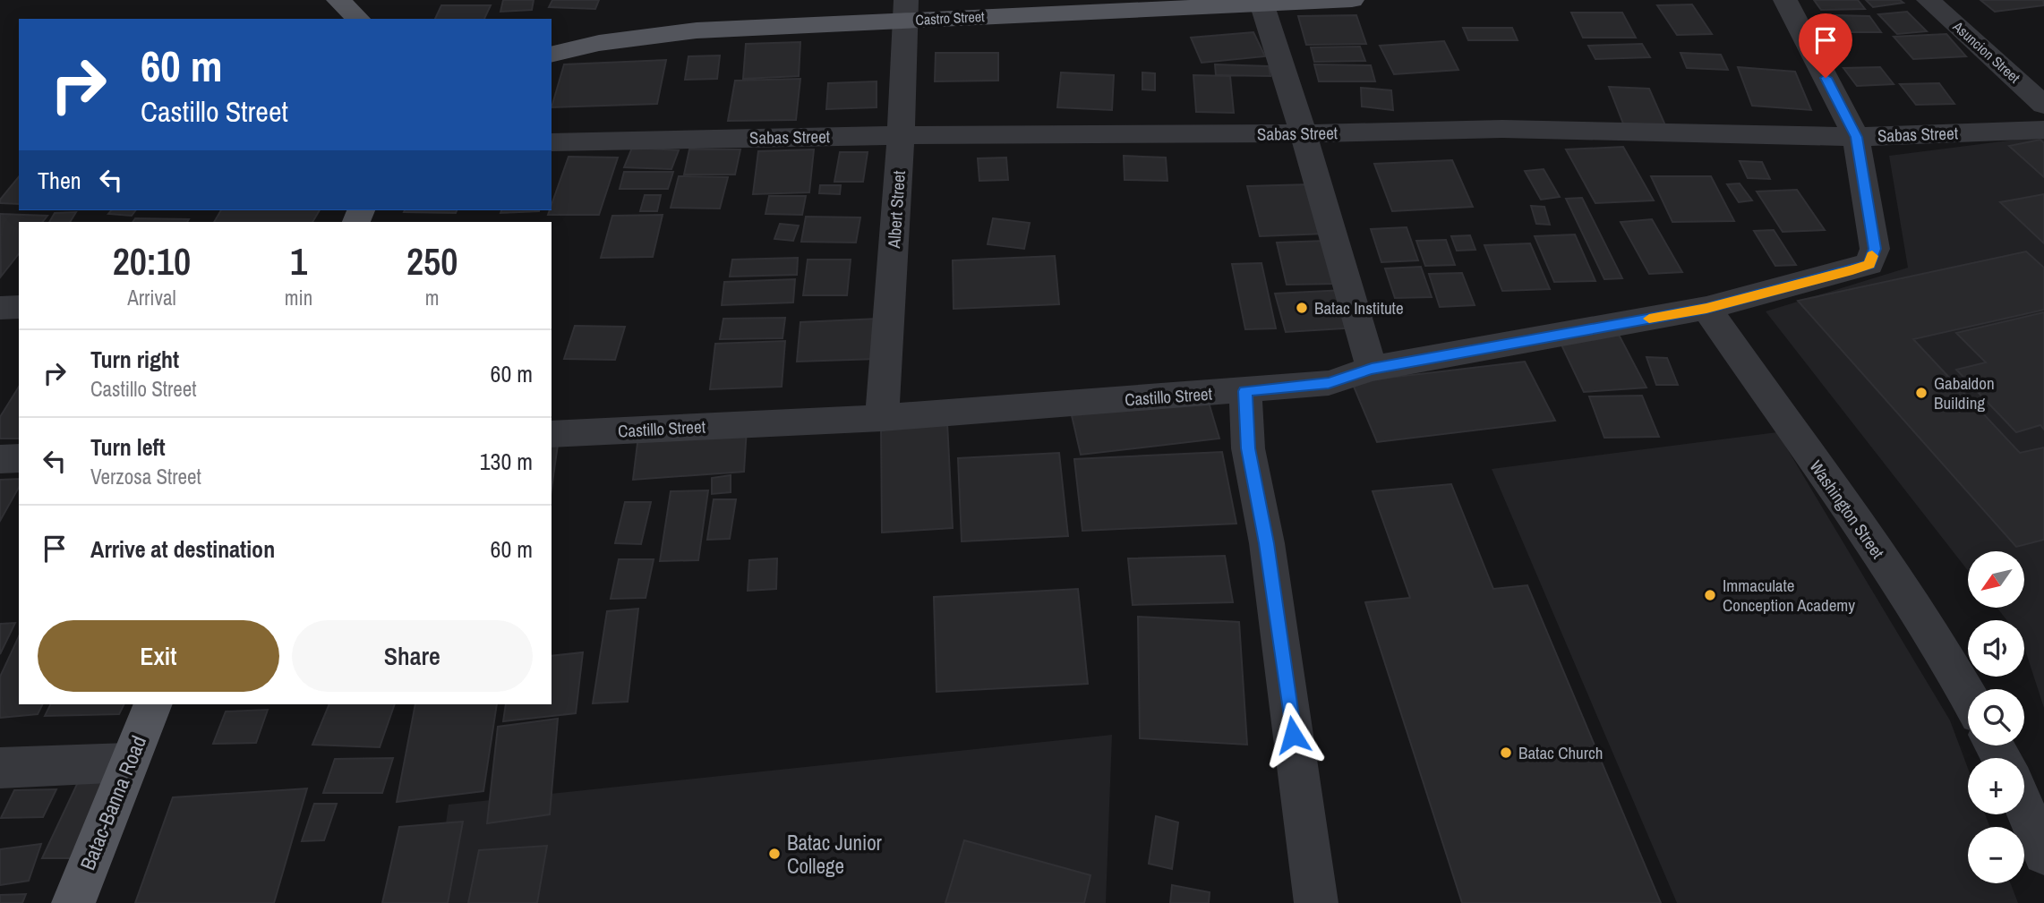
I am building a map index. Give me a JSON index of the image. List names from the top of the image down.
{
  "streets": {
    "main road": ["Castro Street", "Batac-Banna Road"],
    "street": [
      "Asuncion Street",
      "Sabas Street",
      "Albert Street",
      "Castillo Street",
      "Washington Street"
    ]
  },
  "crossings": [
    ["Castro Street", "Albert Street"],
    ["Sabas Street", "Albert Street"],
    ["Sabas Street", "Castillo Street"],
    ["Albert Street", "Castillo Street"],
    ["Castillo Street", "Washington Street"]
  ],
  "places": [
    "Batac Institute",
    "Gabaldon Building",
    "Immaculate Conception Academy",
    "Batac Church",
    "Batac Junior College"
  ],
  "north": "bottom left",
  "page": {
    "turn": ["60 m", "Castillo Street"],
    "then": "Then",
    "eta": [
      "20:10",
      "Arrival",
      "1",
      "min",
      "250",
      "m"
    ],
    "list": [
      {
        "name": "Turn right",
        "note": "Castillo Street",
        "value": "60 m"
      },
      {
        "name": "Turn left",
        "note": "Verzosa Street",
        "value": "130 m"
      },
      {
        "name": "Arrive at destination",
        "value": "60 m"
      }
    ],
    "map_buttons": ["+", "−"],
    "buttons": ["Exit", "Share"]
  }
}
